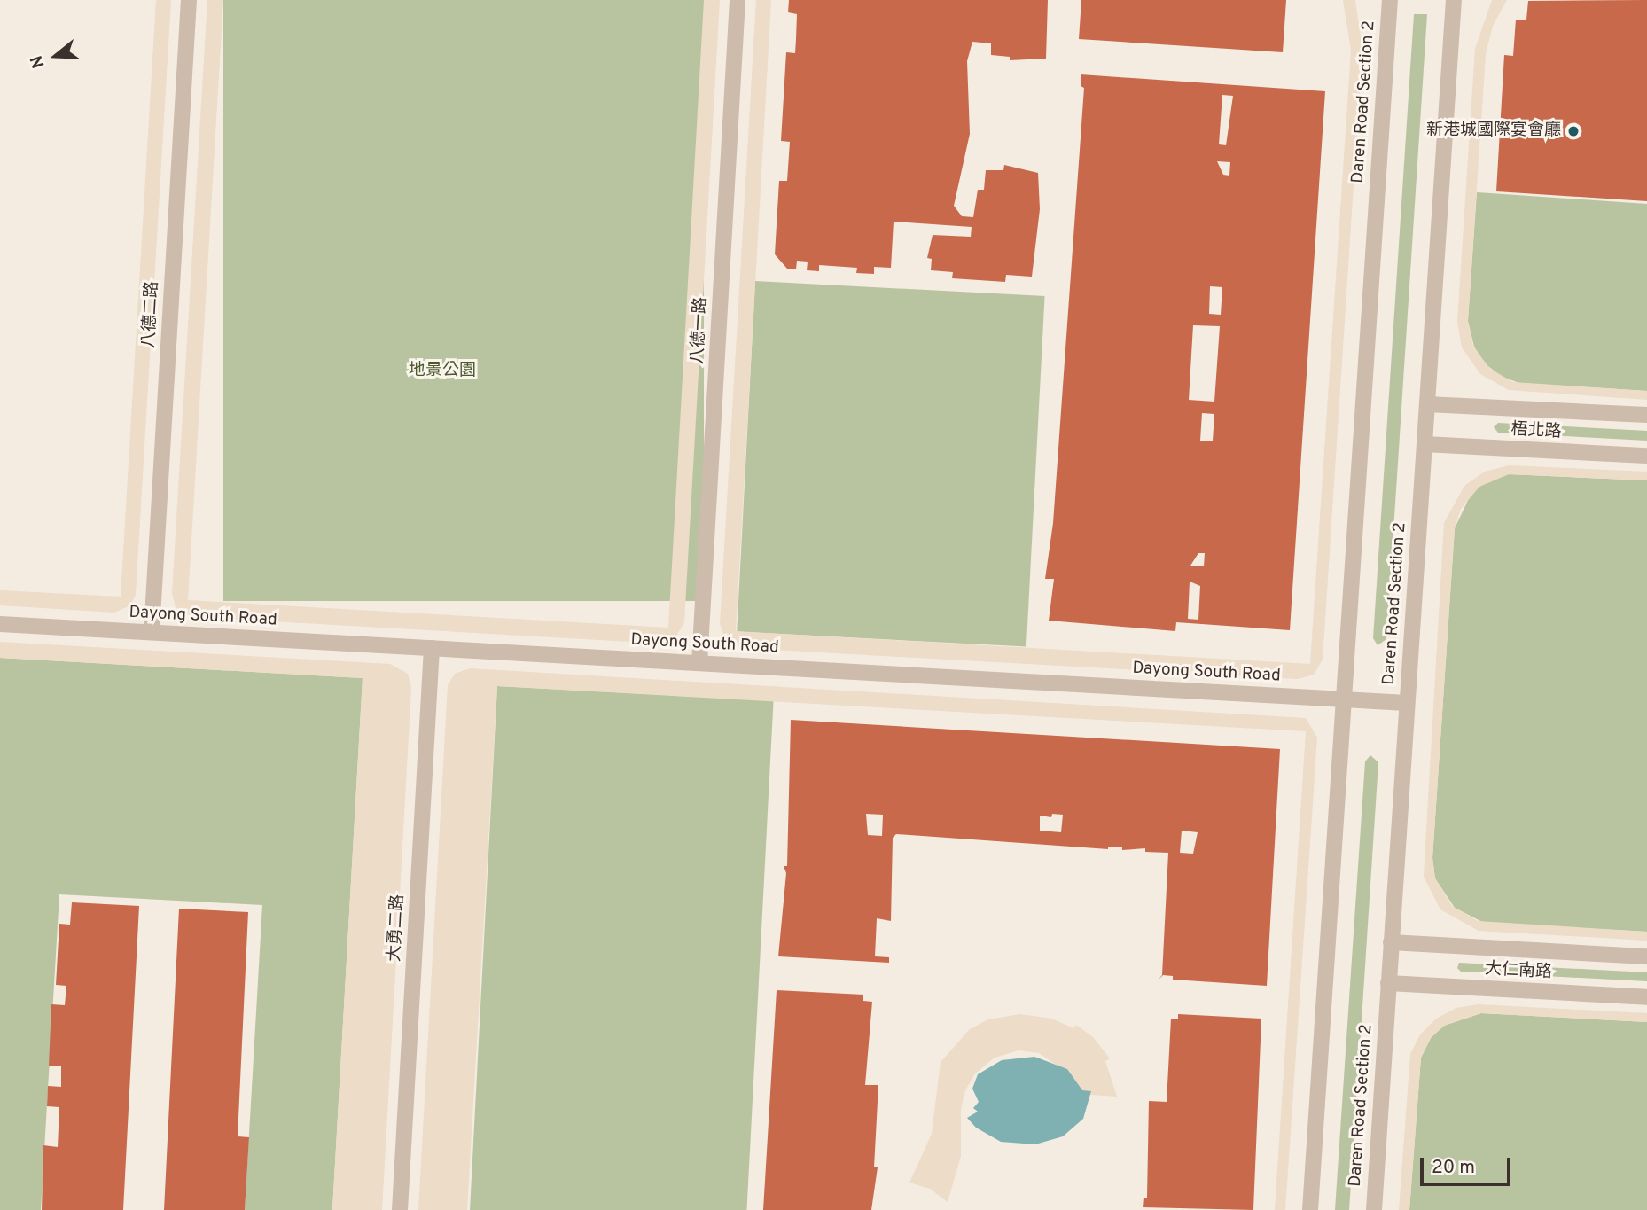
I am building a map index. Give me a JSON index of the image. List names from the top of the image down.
{
  "streets": {
    "street": [
      "Daren Road Section 2",
      "八德二路",
      "八德一路",
      "梧北路",
      "Dayong South Road",
      "大勇二路",
      "大仁南路"
    ]
  },
  "crossings": [
    ["Daren Road Section 2", "梧北路"],
    ["Daren Road Section 2", "Dayong South Road"],
    ["Daren Road Section 2", "大仁南路"],
    ["八德二路", "Dayong South Road"],
    ["八德一路", "Dayong South Road"],
    ["Dayong South Road", "大勇二路"]
  ],
  "parks": ["地景公園"],
  "places": ["新港城國際宴會廳"],
  "scale_bar": "20 m",
  "north": "left"
}
